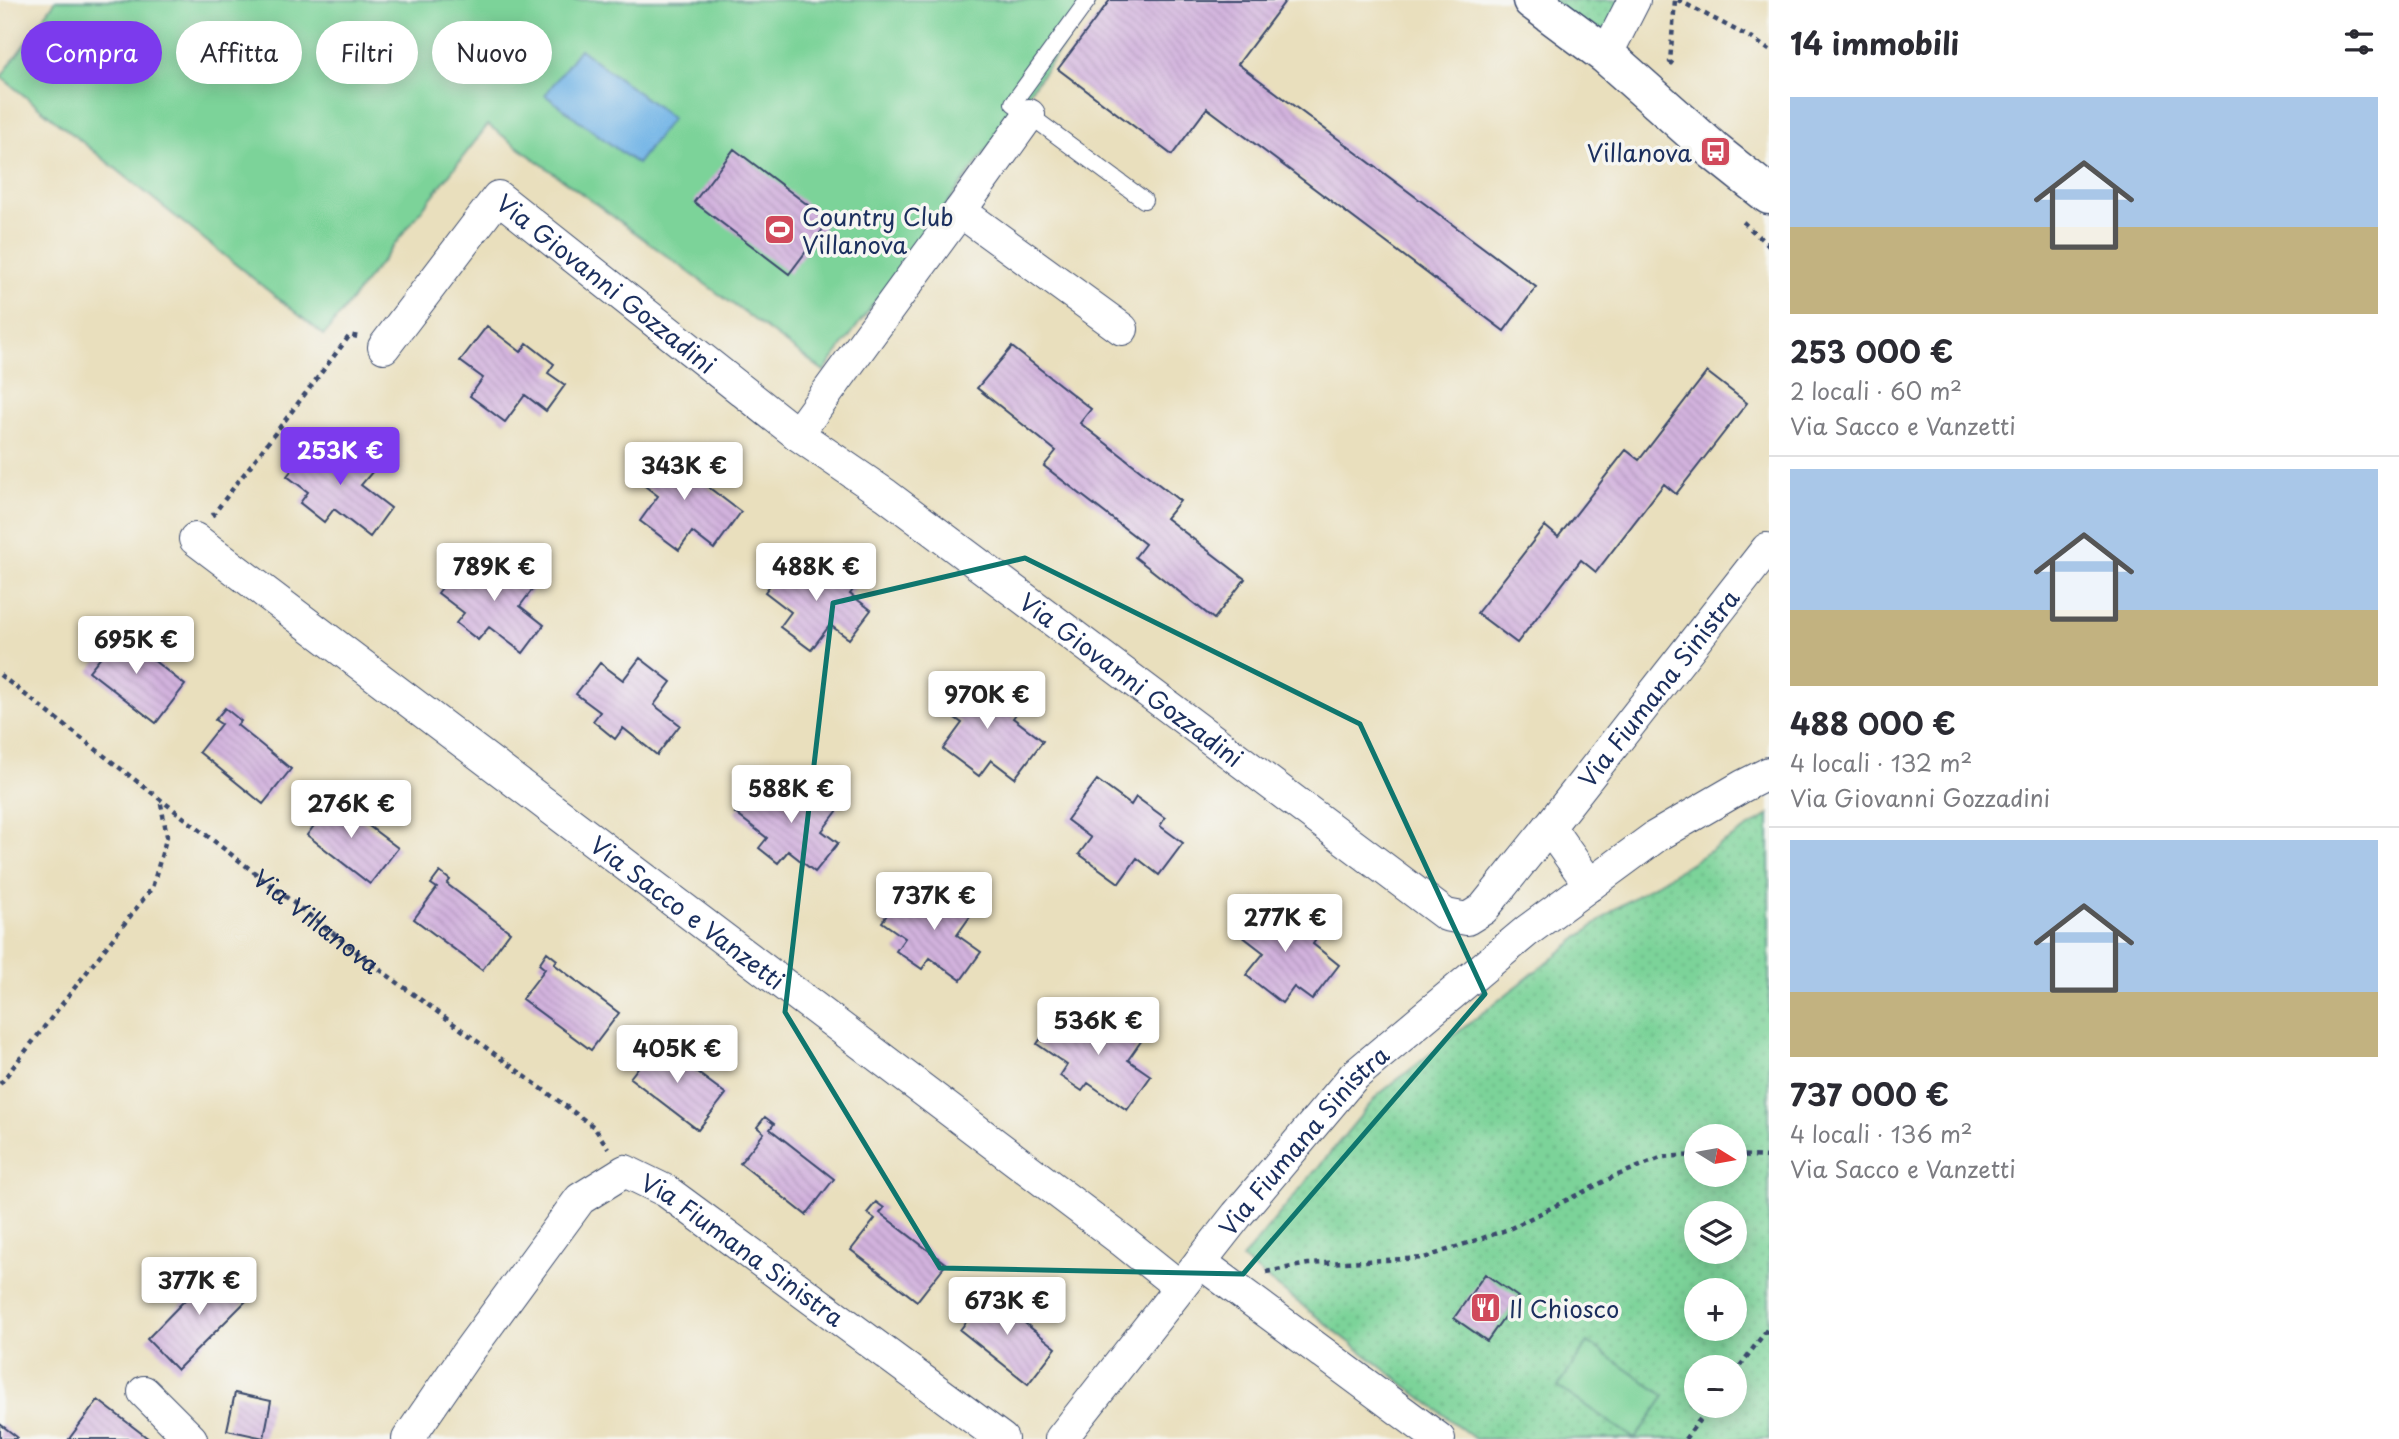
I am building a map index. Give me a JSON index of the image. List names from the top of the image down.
{
  "streets": {
    "street": ["Via Giovanni Gozzadini", "Via Fiumana Sinistra", "Via Sacco e Vanzetti"],
    "path": ["Via Villanova"]
  },
  "crossings": [
    ["Via Giovanni Gozzadini", "Via Fiumana Sinistra"],
    ["Via Fiumana Sinistra", "Via Sacco e Vanzetti"],
    ["Via Fiumana Sinistra", "Via Villanova"]
  ],
  "places": {
    "bus stop": ["Villanova"],
    "sports": ["Country Club Villanova"],
    "restaurant": ["Il Chiosco"]
  },
  "north": "right",
  "page": {
    "heading": "14 immobili",
    "chip": [
      "Compra",
      "Affitta",
      "Filtri",
      "Nuovo"
    ],
    "list": [
      {
        "name": "253 000 €",
        "note": "2 locali · 60 m² · Via Sacco e Vanzetti"
      },
      {
        "name": "488 000 €",
        "note": "4 locali · 132 m² · Via Giovanni Gozzadini"
      },
      {
        "name": "737 000 €",
        "note": "4 locali · 136 m² · Via Sacco e Vanzetti"
      }
    ],
    "price": [
      "253K €",
      "343K €",
      "789K €",
      "488K €",
      "695K €",
      "970K €",
      "588K €",
      "276K €",
      "737K €",
      "277K €",
      "536K €",
      "405K €",
      "377K €",
      "673K €"
    ],
    "map_buttons": ["+", "−"]
  }
}
